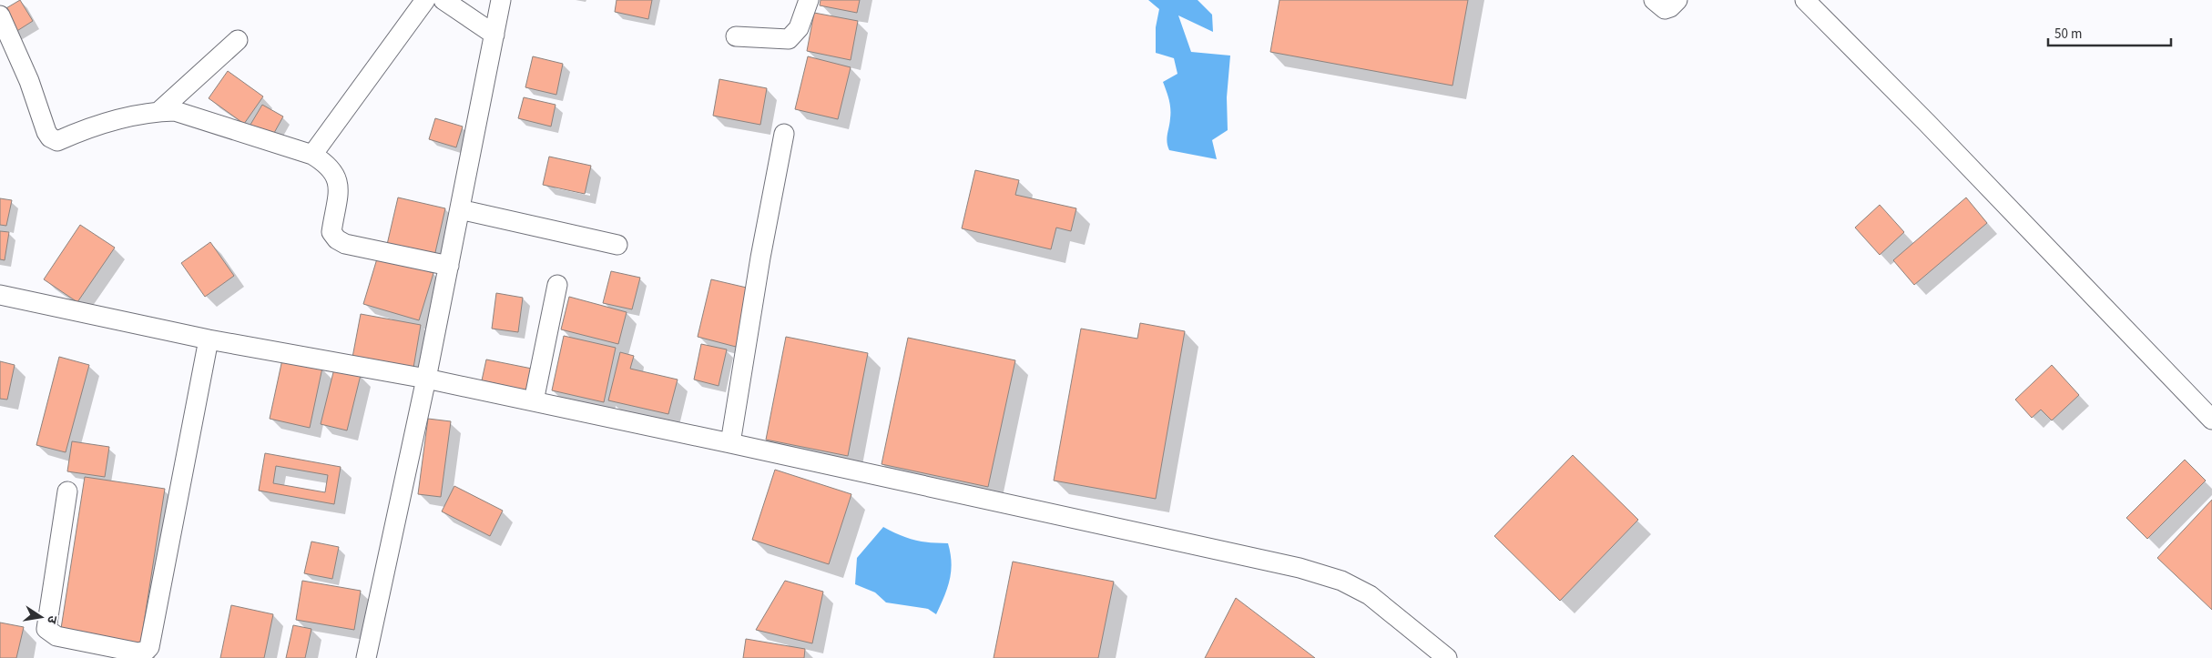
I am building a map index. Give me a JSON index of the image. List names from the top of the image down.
{
  "scale_bar": "50 m",
  "north": "right"
}
